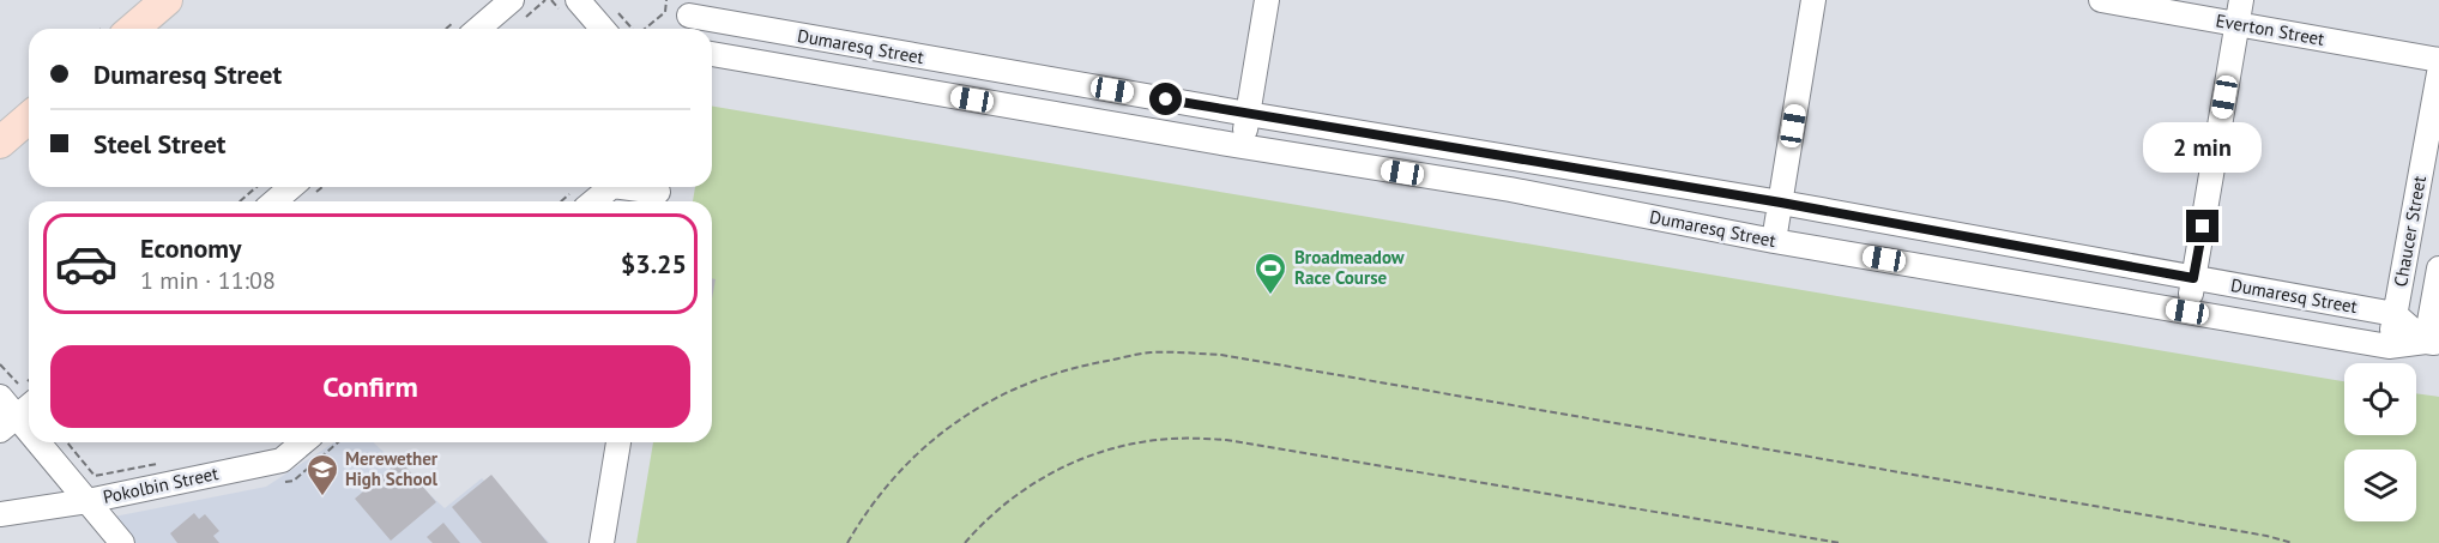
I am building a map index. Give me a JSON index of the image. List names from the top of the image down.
{
  "streets": {
    "street": [
      "Everton Street",
      "Dumaresq Street",
      "Chaucer Street",
      "Pokolbin Street"
    ]
  },
  "crossings": [
    ["Dumaresq Street", "Chaucer Street"]
  ],
  "places": {
    "sports": ["Broadmeadow Race Course"],
    "school or university": ["Merewether High School"]
  },
  "page": {
    "banner": ["Dumaresq Street", "Steel Street"],
    "bubble": "2 min",
    "list": [
      {
        "name": "Economy",
        "note": "1 min · 11:08",
        "value": "$3.25"
      }
    ],
    "buttons": "Confirm"
  }
}
